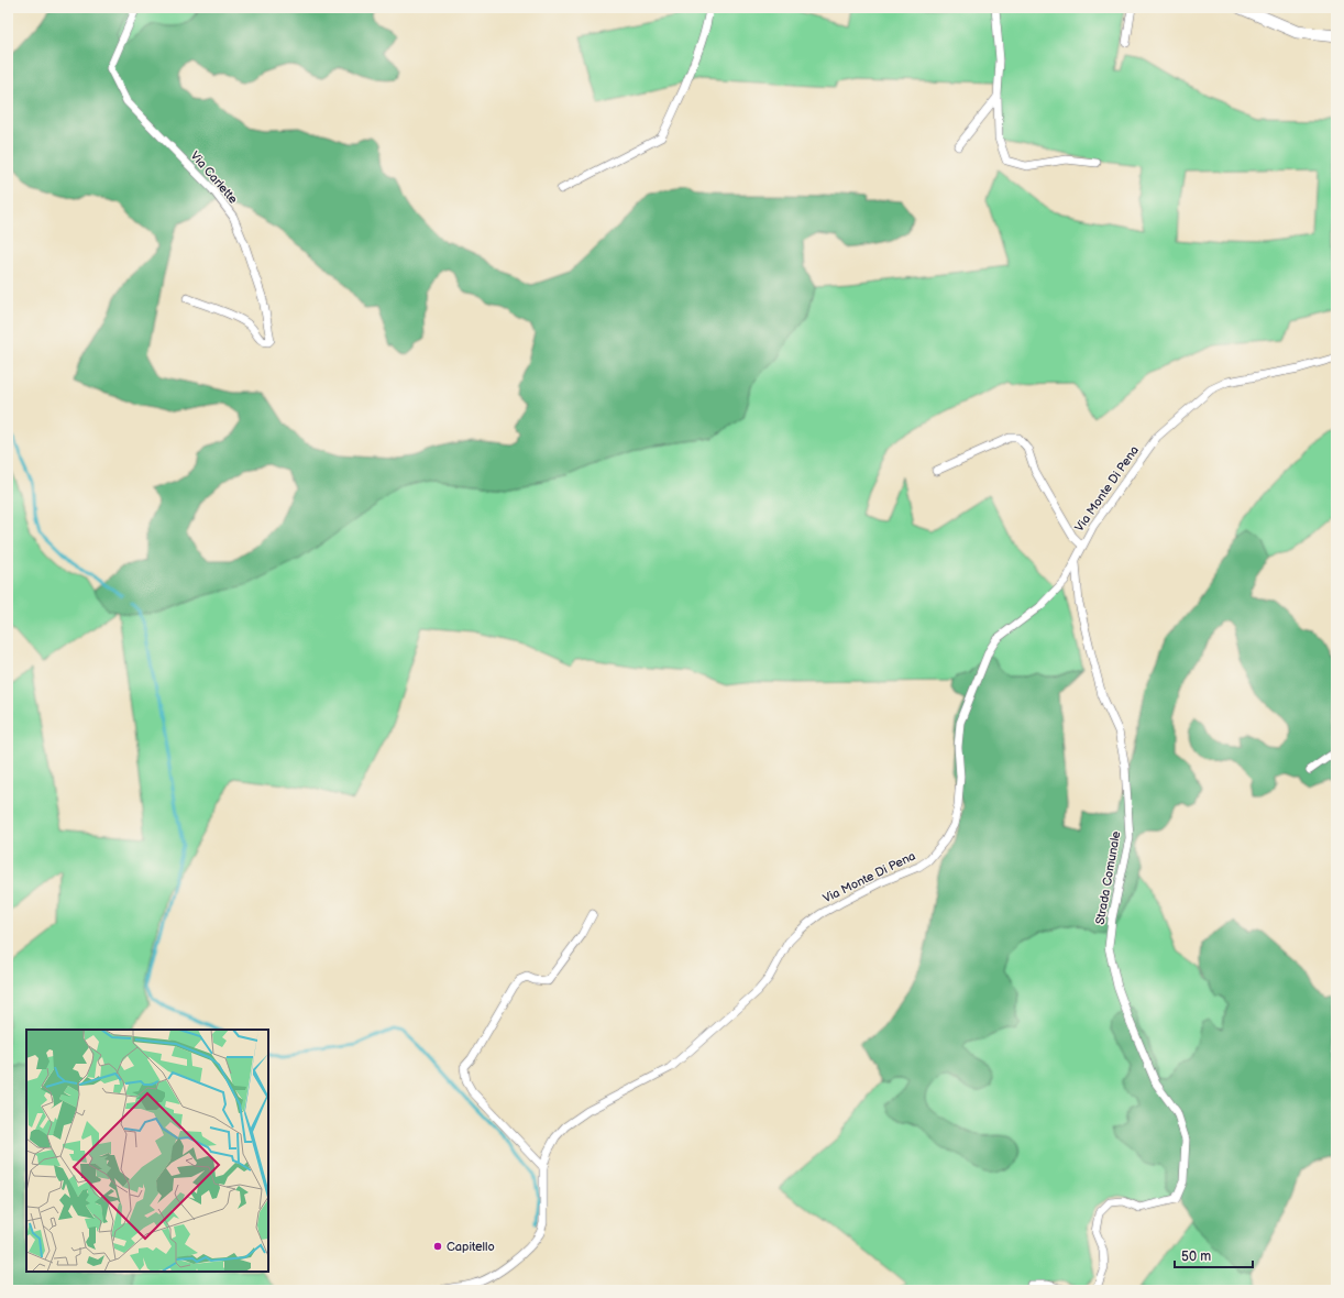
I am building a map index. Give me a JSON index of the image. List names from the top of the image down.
{
  "streets": {
    "street": ["Via Carlette", "Via Monte Di Pena", "Strada Comunale"]
  },
  "crossings": [
    ["Via Monte Di Pena", "Strada Comunale"]
  ],
  "places": ["Capitello"],
  "scale_bar": "50 m"
}
